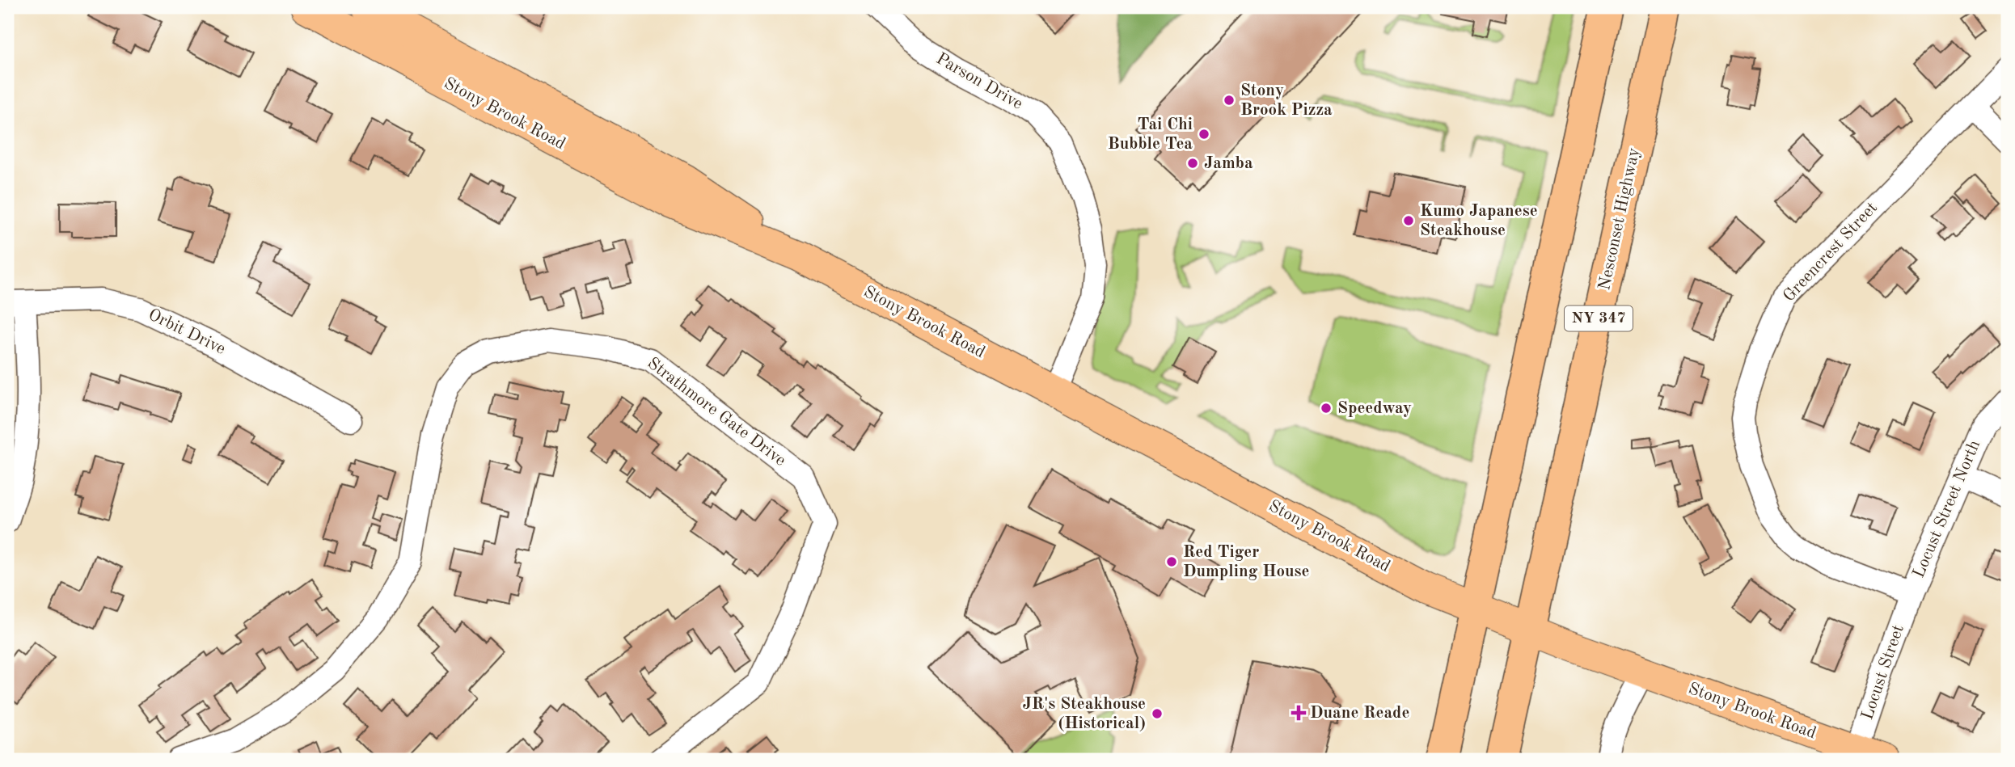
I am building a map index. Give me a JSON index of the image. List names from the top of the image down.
{
  "streets": {
    "highway": ["Nesconset Highway", "NY 347"],
    "main road": ["Stony Brook Road"],
    "street": [
      "Parson Drive",
      "Greencrest Street",
      "Orbit Drive",
      "Strathmore Gate Drive",
      "Locust Street North",
      "Locust Street"
    ]
  },
  "crossings": [
    ["Parson Drive", "Stony Brook Road"],
    ["Stony Brook Road", "Nesconset Highway"],
    ["Stony Brook Road", "NY 347"],
    ["Stony Brook Road", "Locust Street"],
    ["Nesconset Highway", "NY 347"],
    ["Greencrest Street", "Locust Street North"],
    ["Greencrest Street", "Locust Street"],
    ["Locust Street North", "Locust Street"]
  ],
  "places": {
    "other": [
      "Stony Brook Pizza",
      "Tai Chi Bubble Tea",
      "Jamba",
      "Kumo Japanese Steakhouse",
      "Speedway",
      "Red Tiger Dumpling House",
      "JR's Steakhouse (Historical)"
    ],
    "health": ["Duane Reade"]
  }
}
